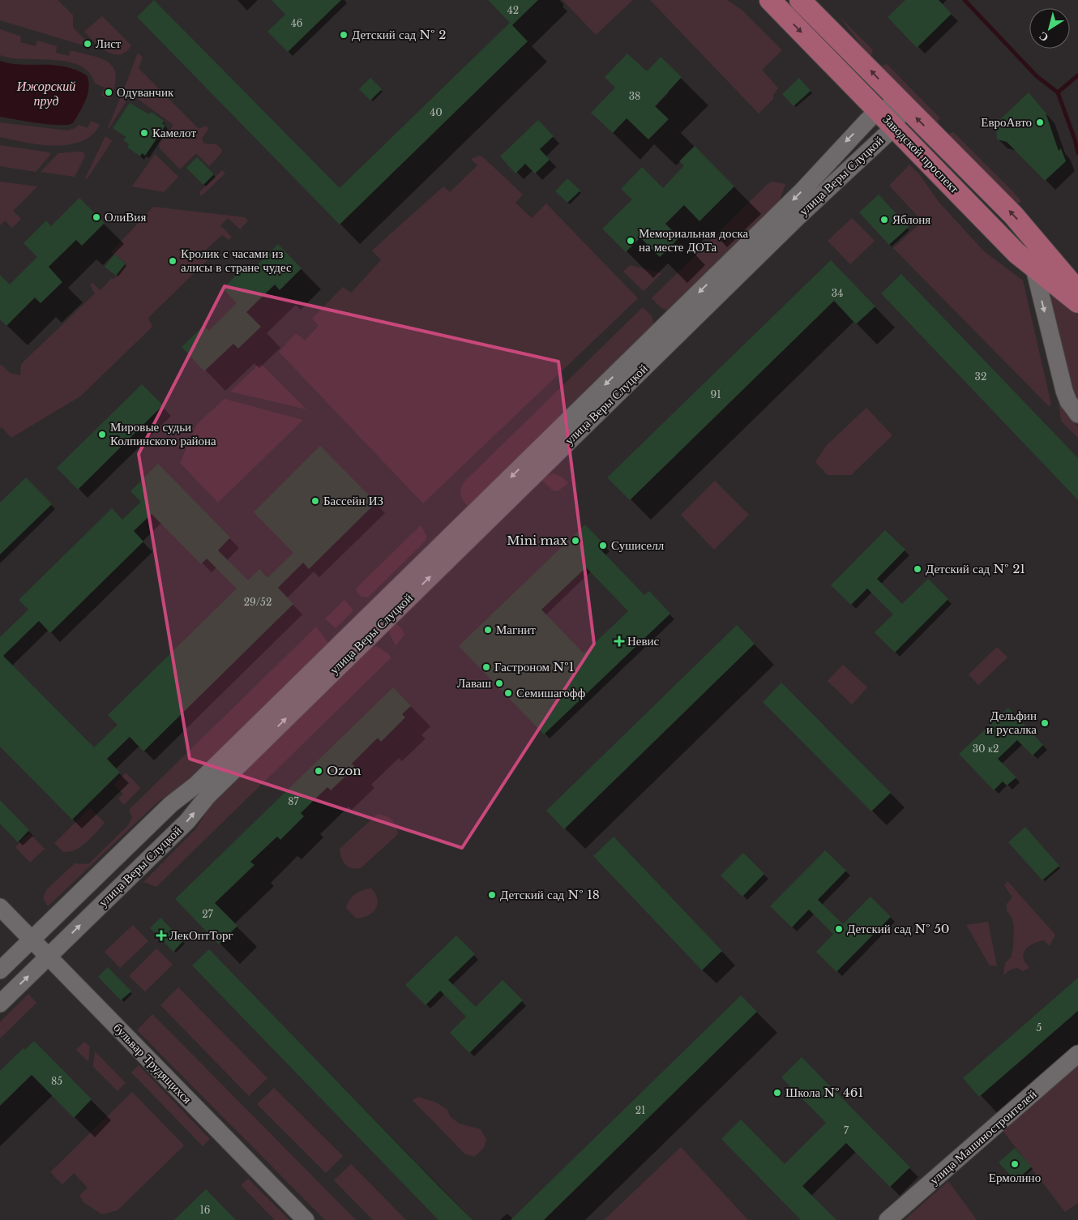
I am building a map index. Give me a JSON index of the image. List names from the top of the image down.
{
  "streets": {
    "main road": ["Заводской проспект"],
    "street": ["улица Веры Слуцкой", "бульвар Трудящихся", "улица Машиностроителей"]
  },
  "crossings": [
    ["Заводской проспект", "улица Веры Слуцкой"],
    ["улица Веры Слуцкой", "бульвар Трудящихся"]
  ],
  "water": ["Ижорский пруд"],
  "places": {
    "other": [
      "Детский сад № 2",
      "Лист",
      "Одуванчик",
      "ЕвроАвто",
      "Камелот",
      "ОлиВия",
      "Яблоня",
      "Мемориальная доска на месте ДОТа",
      "Кролик с часами из алисы в стране чудес",
      "Мировые судьи Колпинского района",
      "Бассейн ИЗ",
      "Mini max",
      "Сушиселл",
      "Детский сад № 21",
      "Магнит",
      "Гастроном №1",
      "Лаваш",
      "Семишагофф",
      "Дельфин и русалка",
      "Ozon",
      "Детский сад № 18",
      "Детский сад № 50",
      "Школа № 461",
      "Ермолино"
    ],
    "health": ["Невис", "ЛекОптТорг"]
  },
  "house_numbers": [
    "42",
    "46",
    "38",
    "40",
    "34",
    "32",
    "91",
    "29/52",
    "30 к2",
    "87",
    "27",
    "5",
    "85",
    "21",
    "7",
    "16"
  ],
  "north": "bottom left"
}
